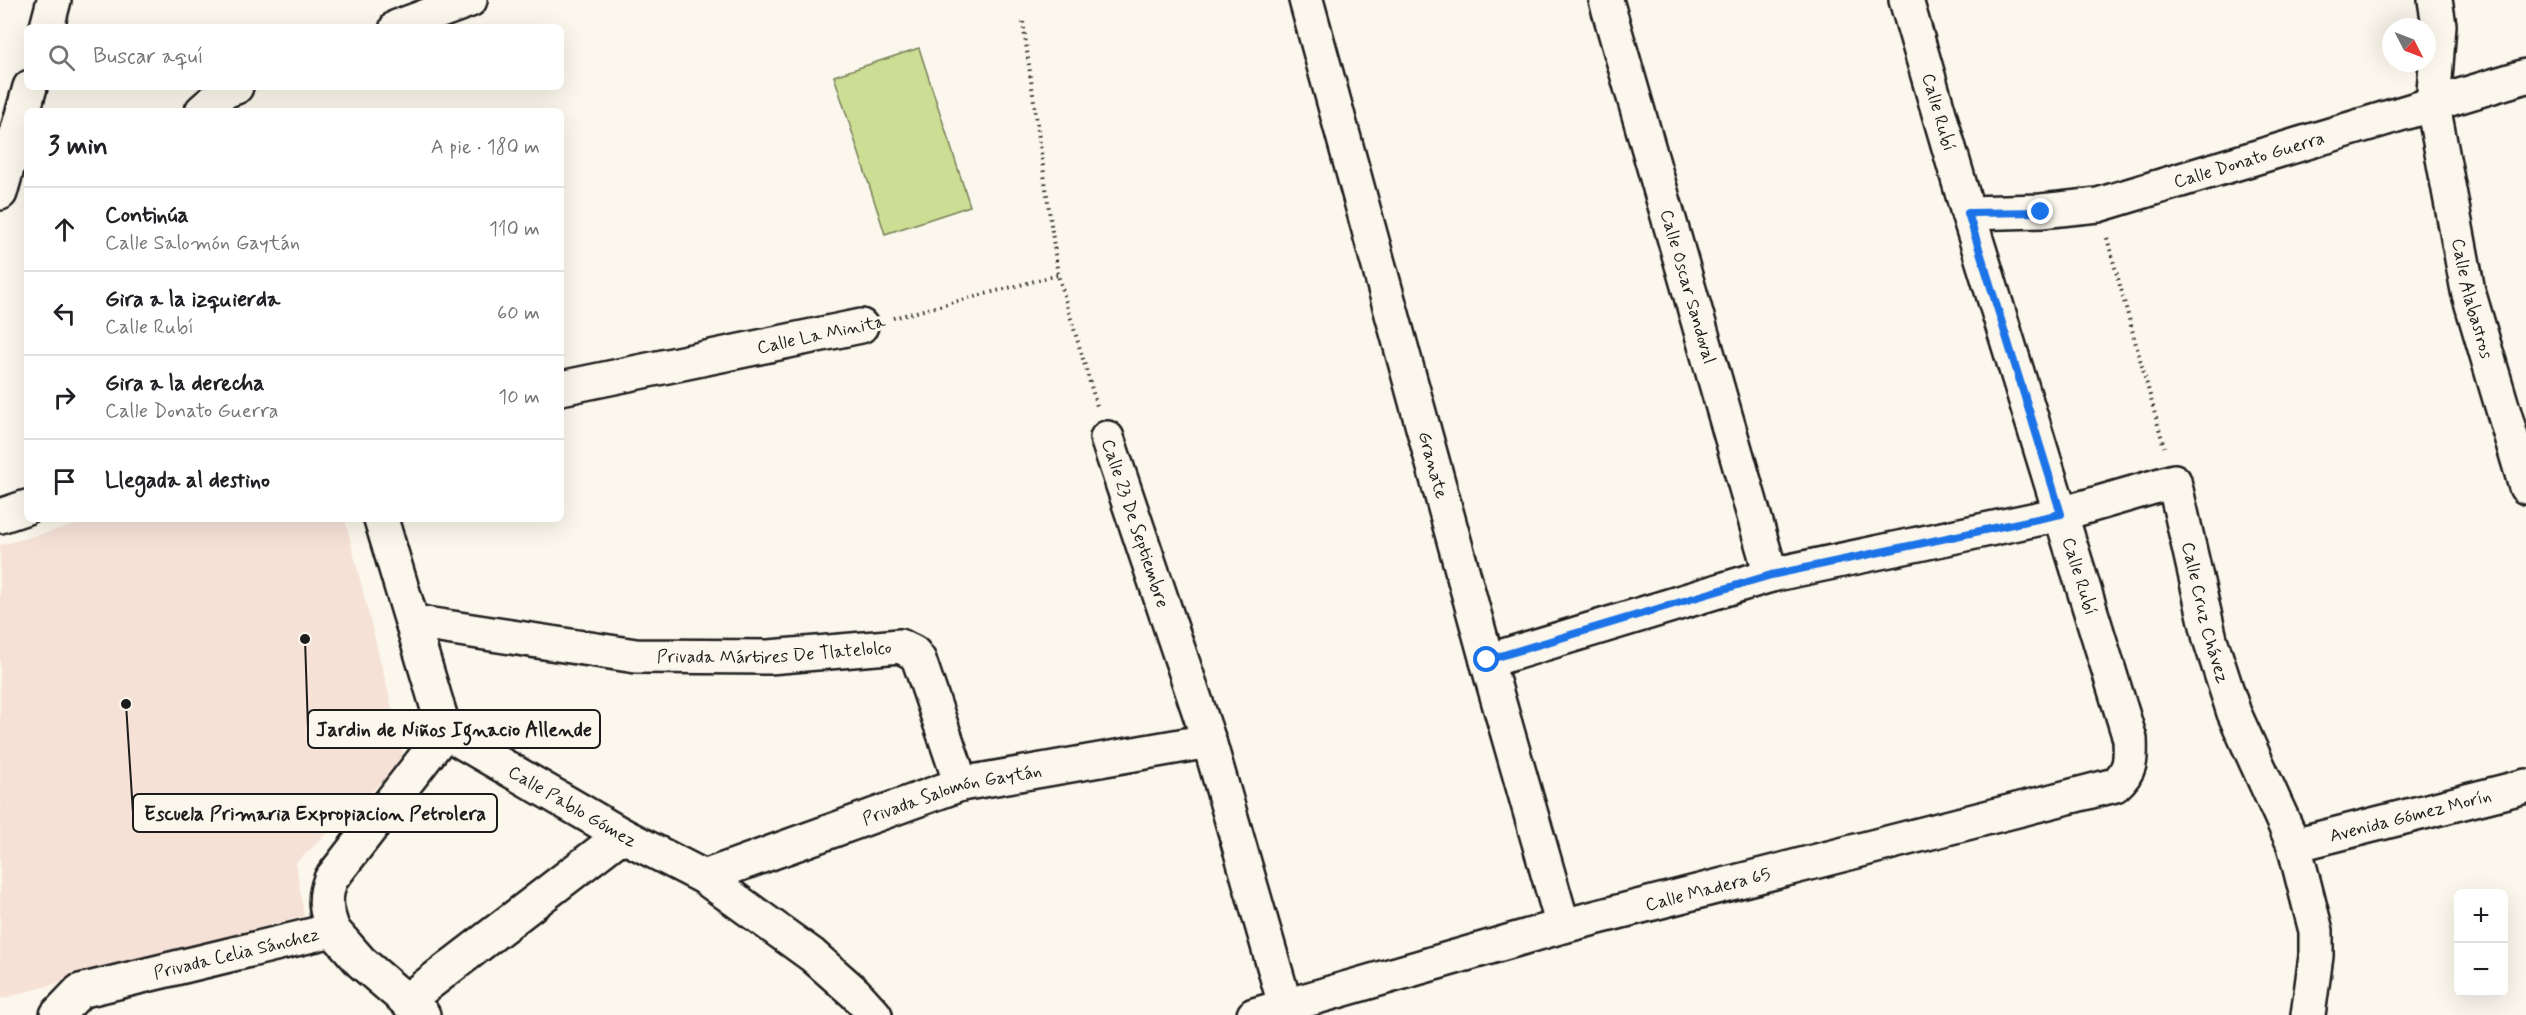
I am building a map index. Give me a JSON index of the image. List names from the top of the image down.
{
  "streets": {
    "street": [
      "Calle Rubí",
      "Calle Donato Guerra",
      "Calle Oscar Sandoval",
      "Calle Alabastros",
      "Calle La Minita",
      "Granate",
      "Calle 23 De Septiembre",
      "Calle Cruz Chávez",
      "Privada Mártires De Tlatelolco",
      "Privada Salomón Gaytán",
      "Calle Pablo Gómez",
      "Avenida Gómez Morín",
      "Calle Madera 65",
      "Privada Celia Sánchez"
    ]
  },
  "crossings": [
    ["Calle Rubí", "Calle Donato Guerra"],
    ["Calle Rubí", "Calle Madera 65"],
    ["Calle Donato Guerra", "Calle Alabastros"],
    ["Calle La Minita", "Calle 23 De Septiembre"],
    ["Granate", "Calle Madera 65"],
    ["Calle 23 De Septiembre", "Privada Salomón Gaytán"],
    ["Calle 23 De Septiembre", "Calle Madera 65"],
    ["Calle Cruz Chávez", "Avenida Gómez Morín"],
    ["Privada Mártires De Tlatelolco", "Privada Salomón Gaytán"],
    ["Privada Salomón Gaytán", "Calle Pablo Gómez"],
    ["Calle Pablo Gómez", "Privada Celia Sánchez"]
  ],
  "places": ["Jardin de Niños Ignacio Allende", "Escuela Primaria Expropiacion Petrolera"],
  "north": "bottom right",
  "page": {
    "search": "Buscar aquí",
    "heading": ["3 min", "A pie · 180 m"],
    "list": [
      ["Continúa", "Calle Salomón Gaytán", "110 m"],
      ["Gira a la izquierda", "Calle Rubí", "60 m"],
      ["Gira a la derecha", "Calle Donato Guerra", "10 m"],
      "Llegada al destino"
    ],
    "map_buttons": ["+", "−"]
  }
}
